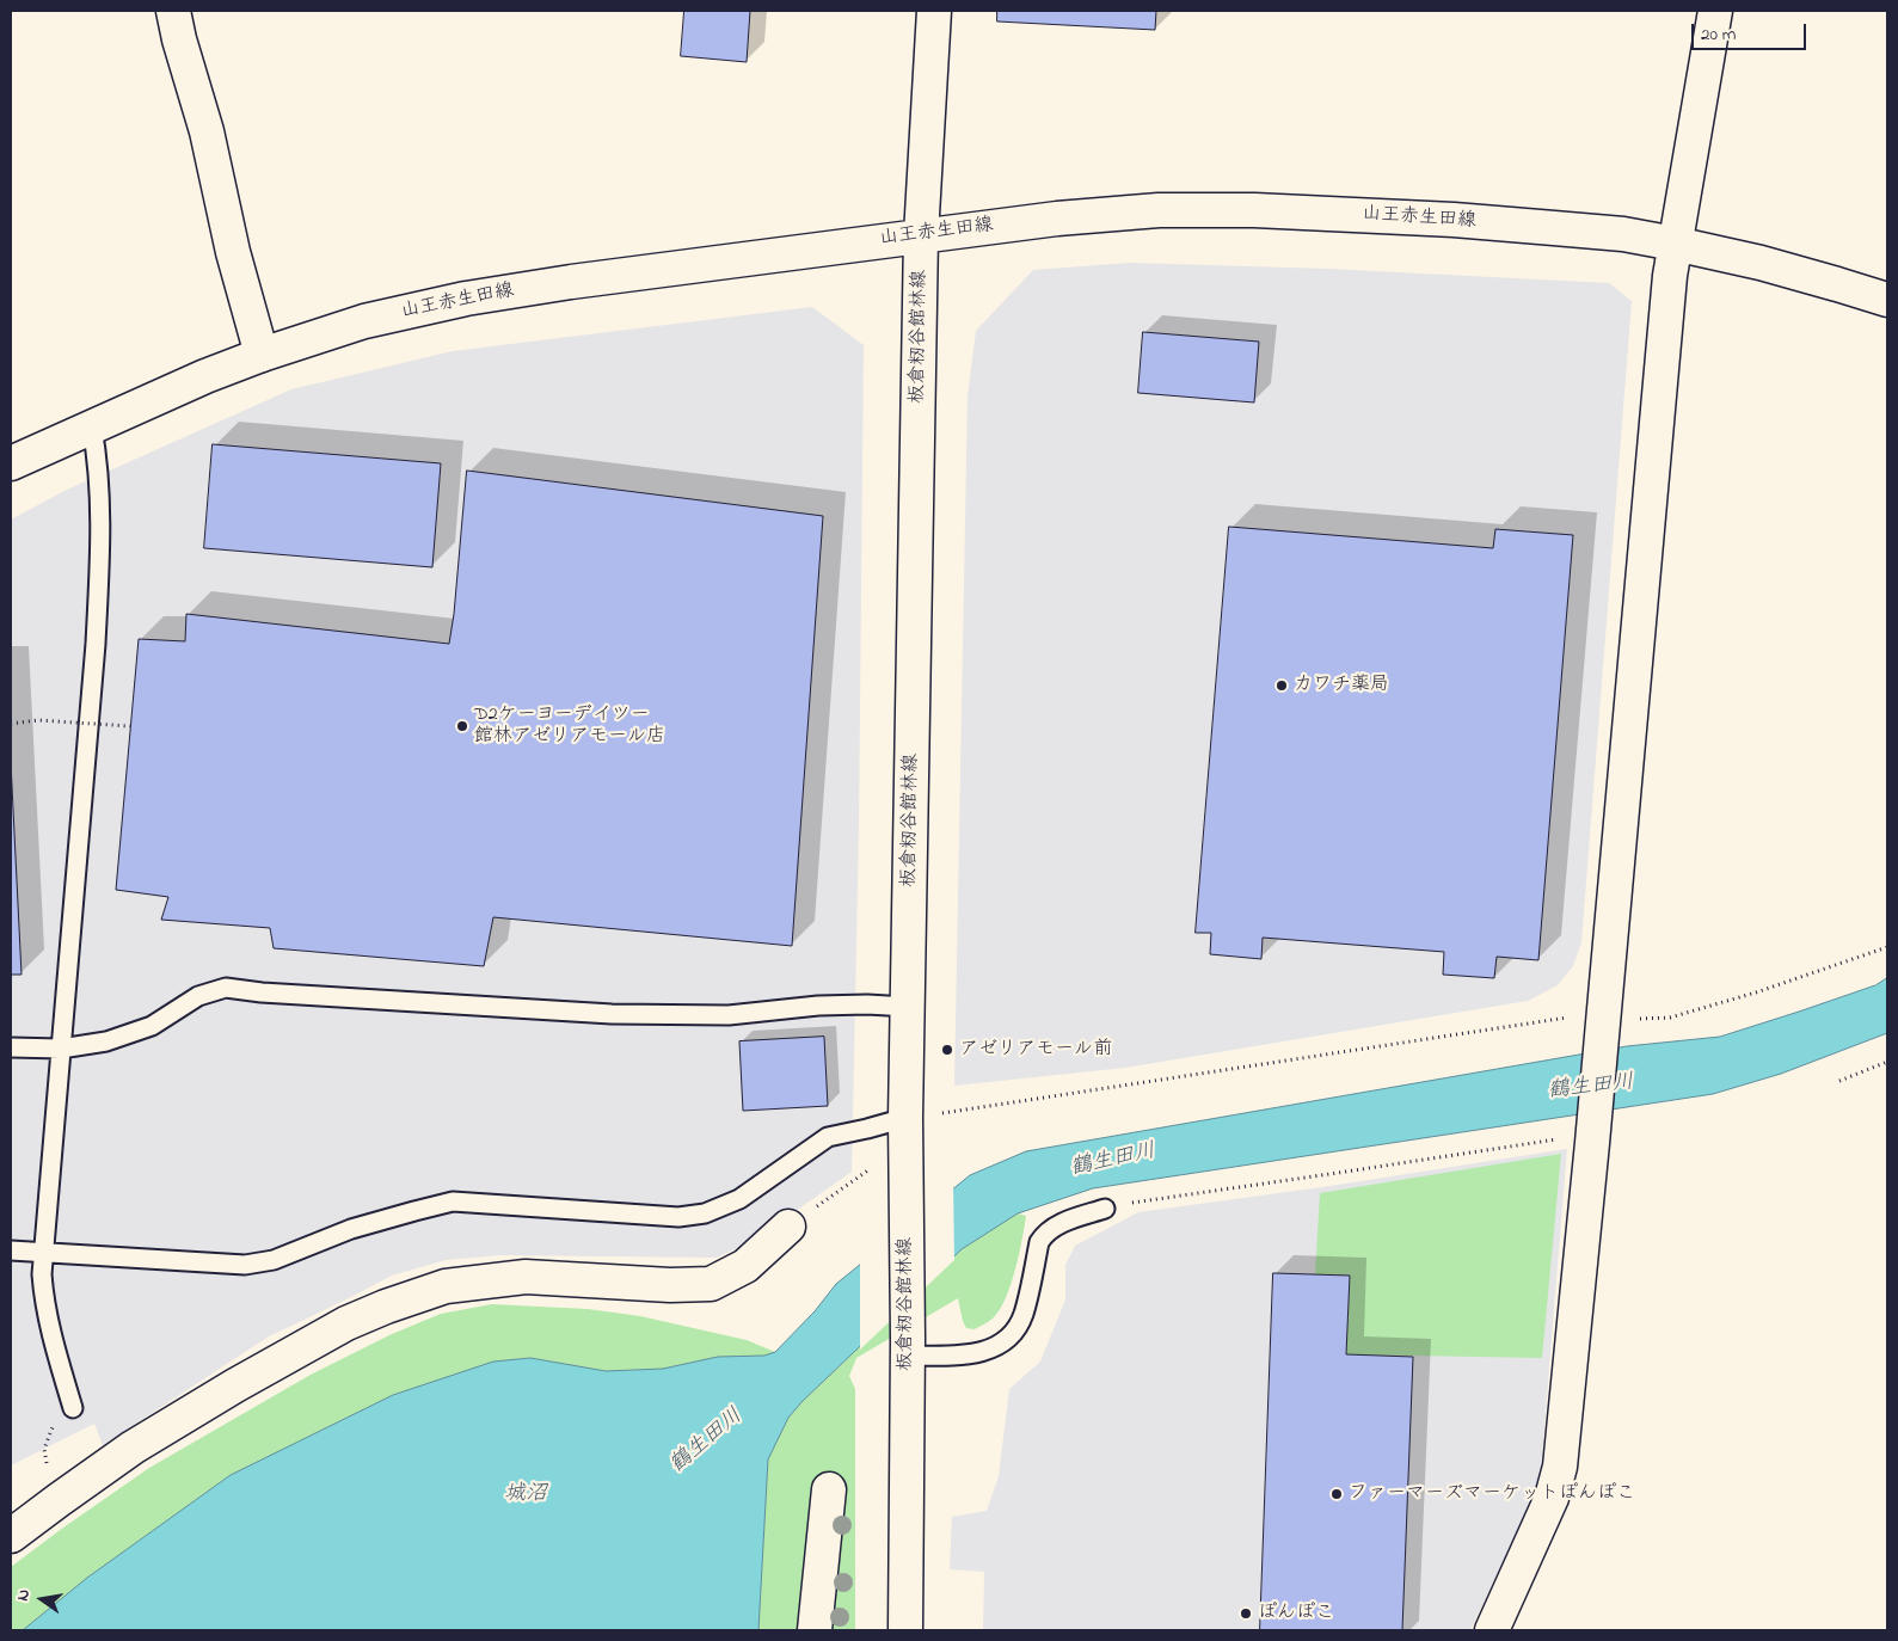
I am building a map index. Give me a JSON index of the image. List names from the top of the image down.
{
  "streets": {
    "main road": ["山王赤生田線", "板倉籾谷館林線"]
  },
  "crossings": [
    ["山王赤生田線", "板倉籾谷館林線"]
  ],
  "water": ["鶴生田川", "城沼"],
  "places": [
    "カワチ薬局",
    "D2ケーヨーデイツー 館林アゼリアモール店",
    "アゼリアモール前",
    "ファーマーズマーケットぽんぽこ",
    "ぽんぽこ"
  ],
  "scale_bar": "20 m",
  "north": "left"
}
